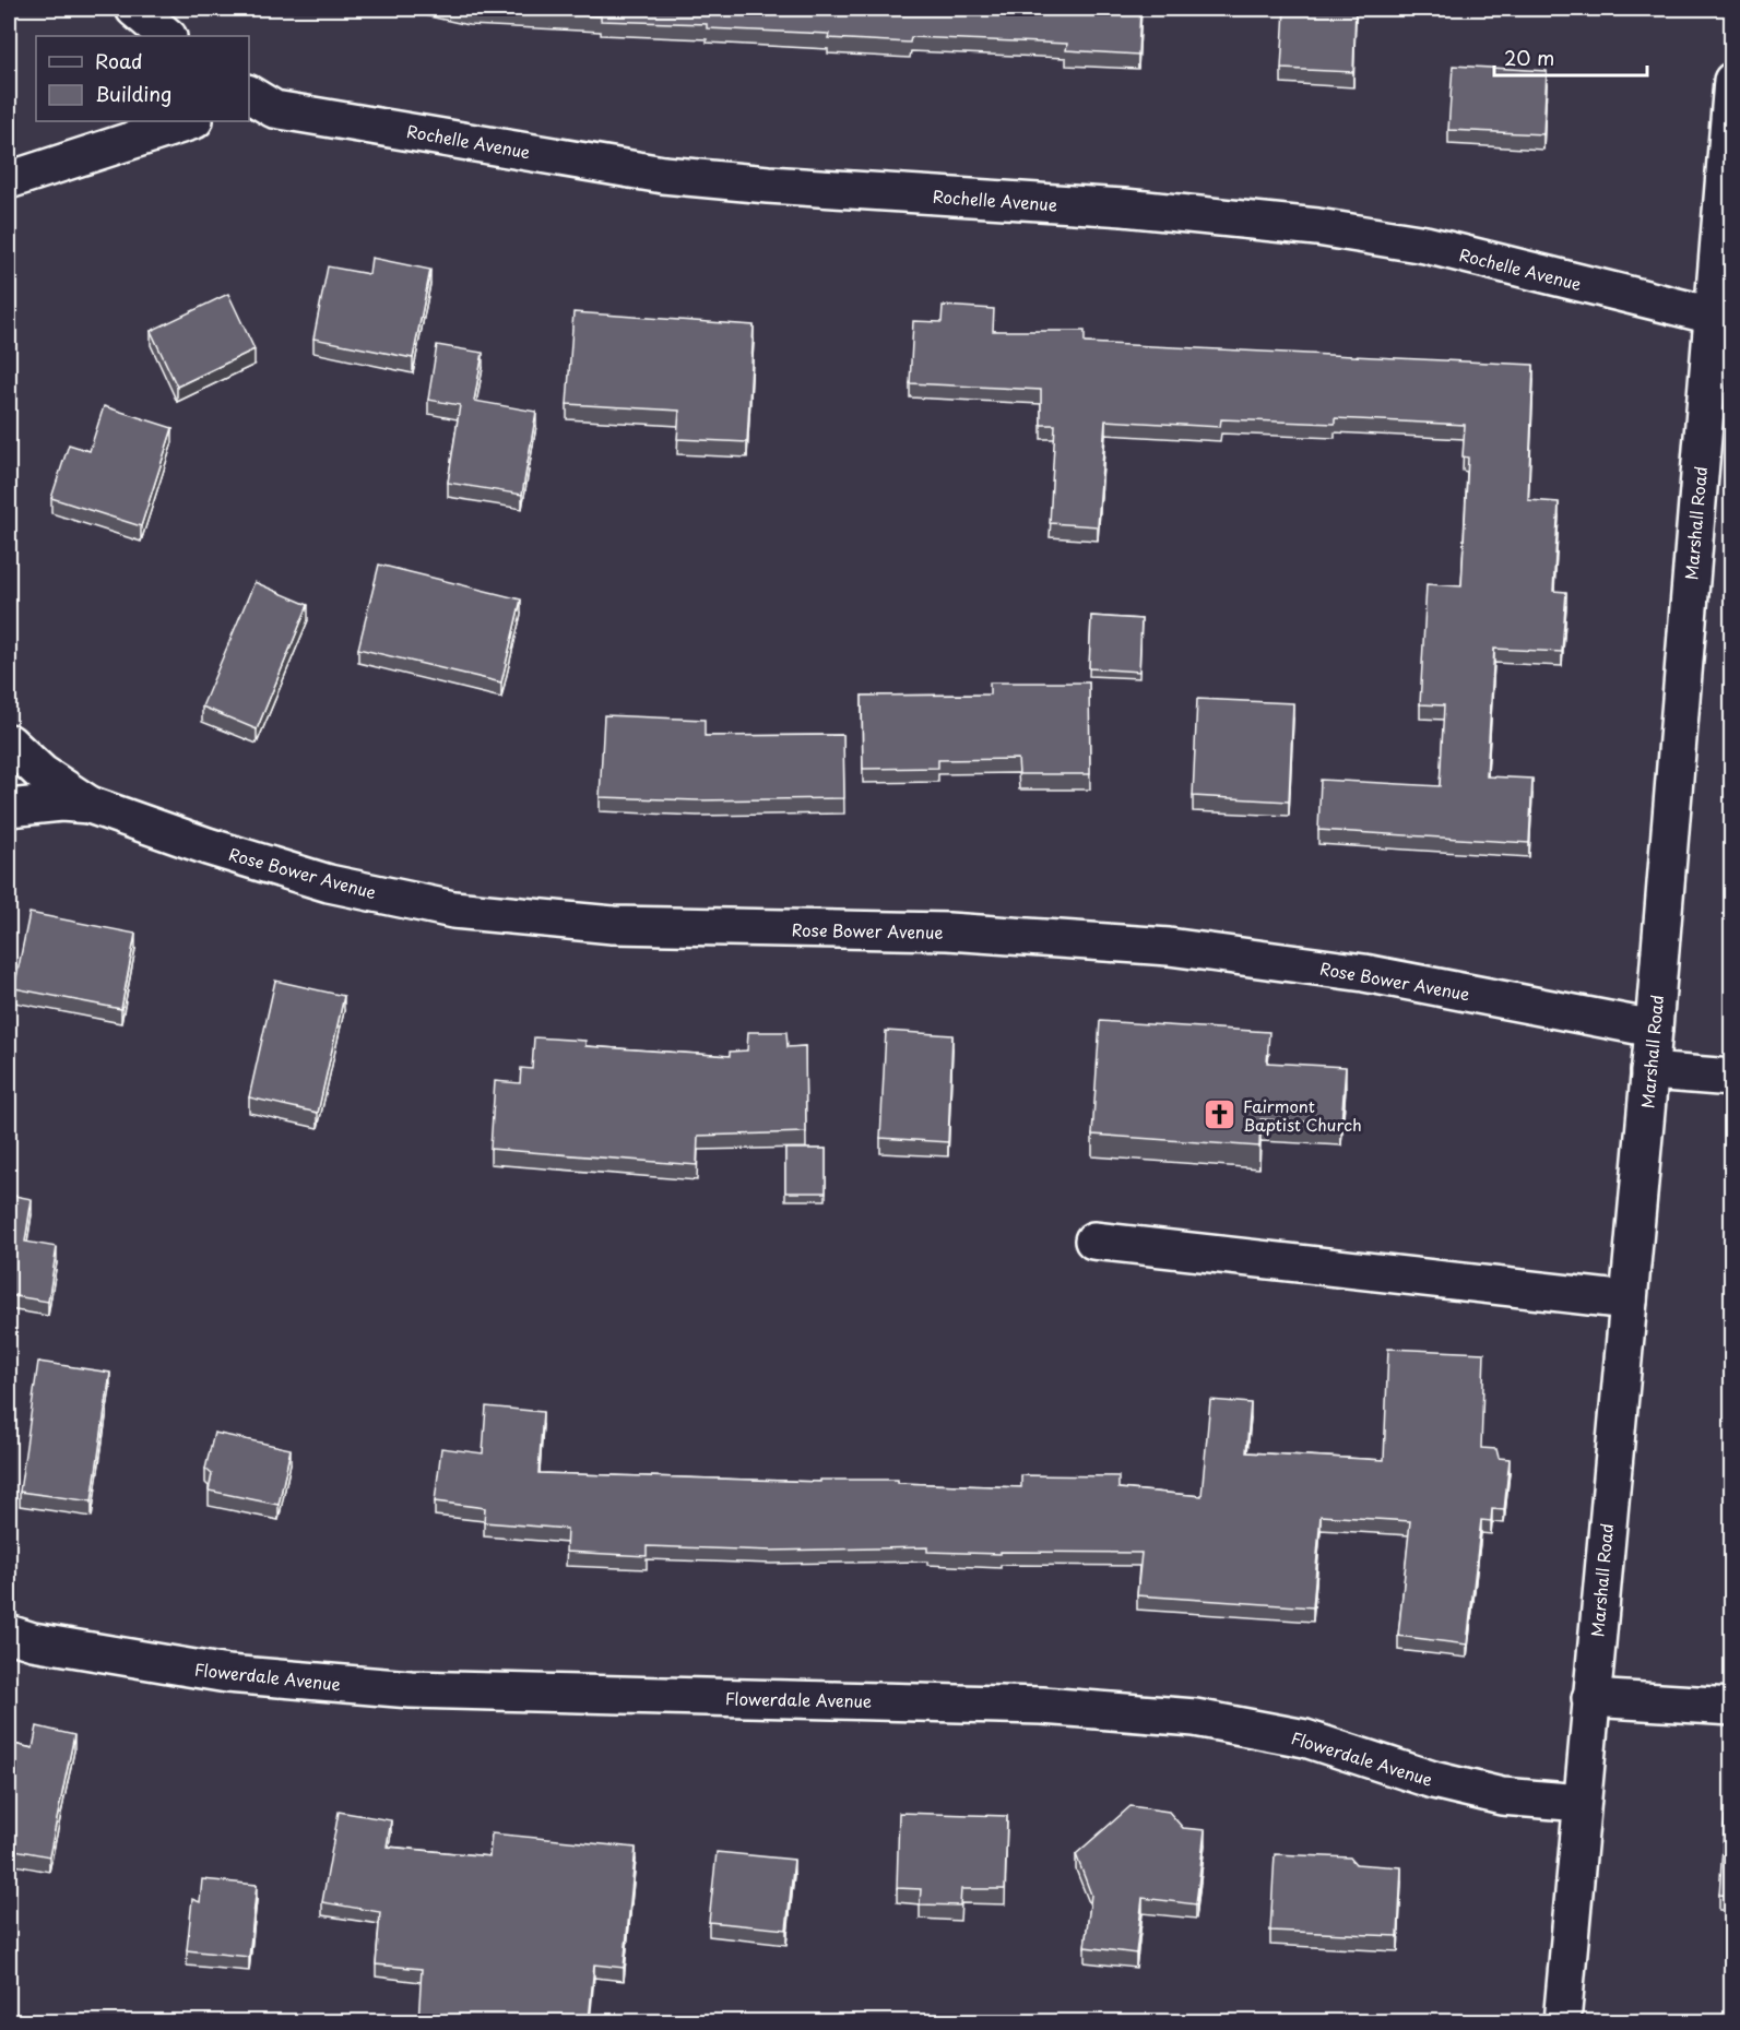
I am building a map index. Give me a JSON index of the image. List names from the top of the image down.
{
  "streets": {
    "street": [
      "Rochelle Avenue",
      "Marshall Road",
      "Rose Bower Avenue",
      "Flowerdale Avenue"
    ]
  },
  "crossings": [
    ["Rochelle Avenue", "Marshall Road"],
    ["Marshall Road", "Rose Bower Avenue"],
    ["Marshall Road", "Flowerdale Avenue"]
  ],
  "places": {
    "church": ["Fairmont Baptist Church"]
  },
  "legend": ["Road", "Building"],
  "scale_bar": "20 m"
}
